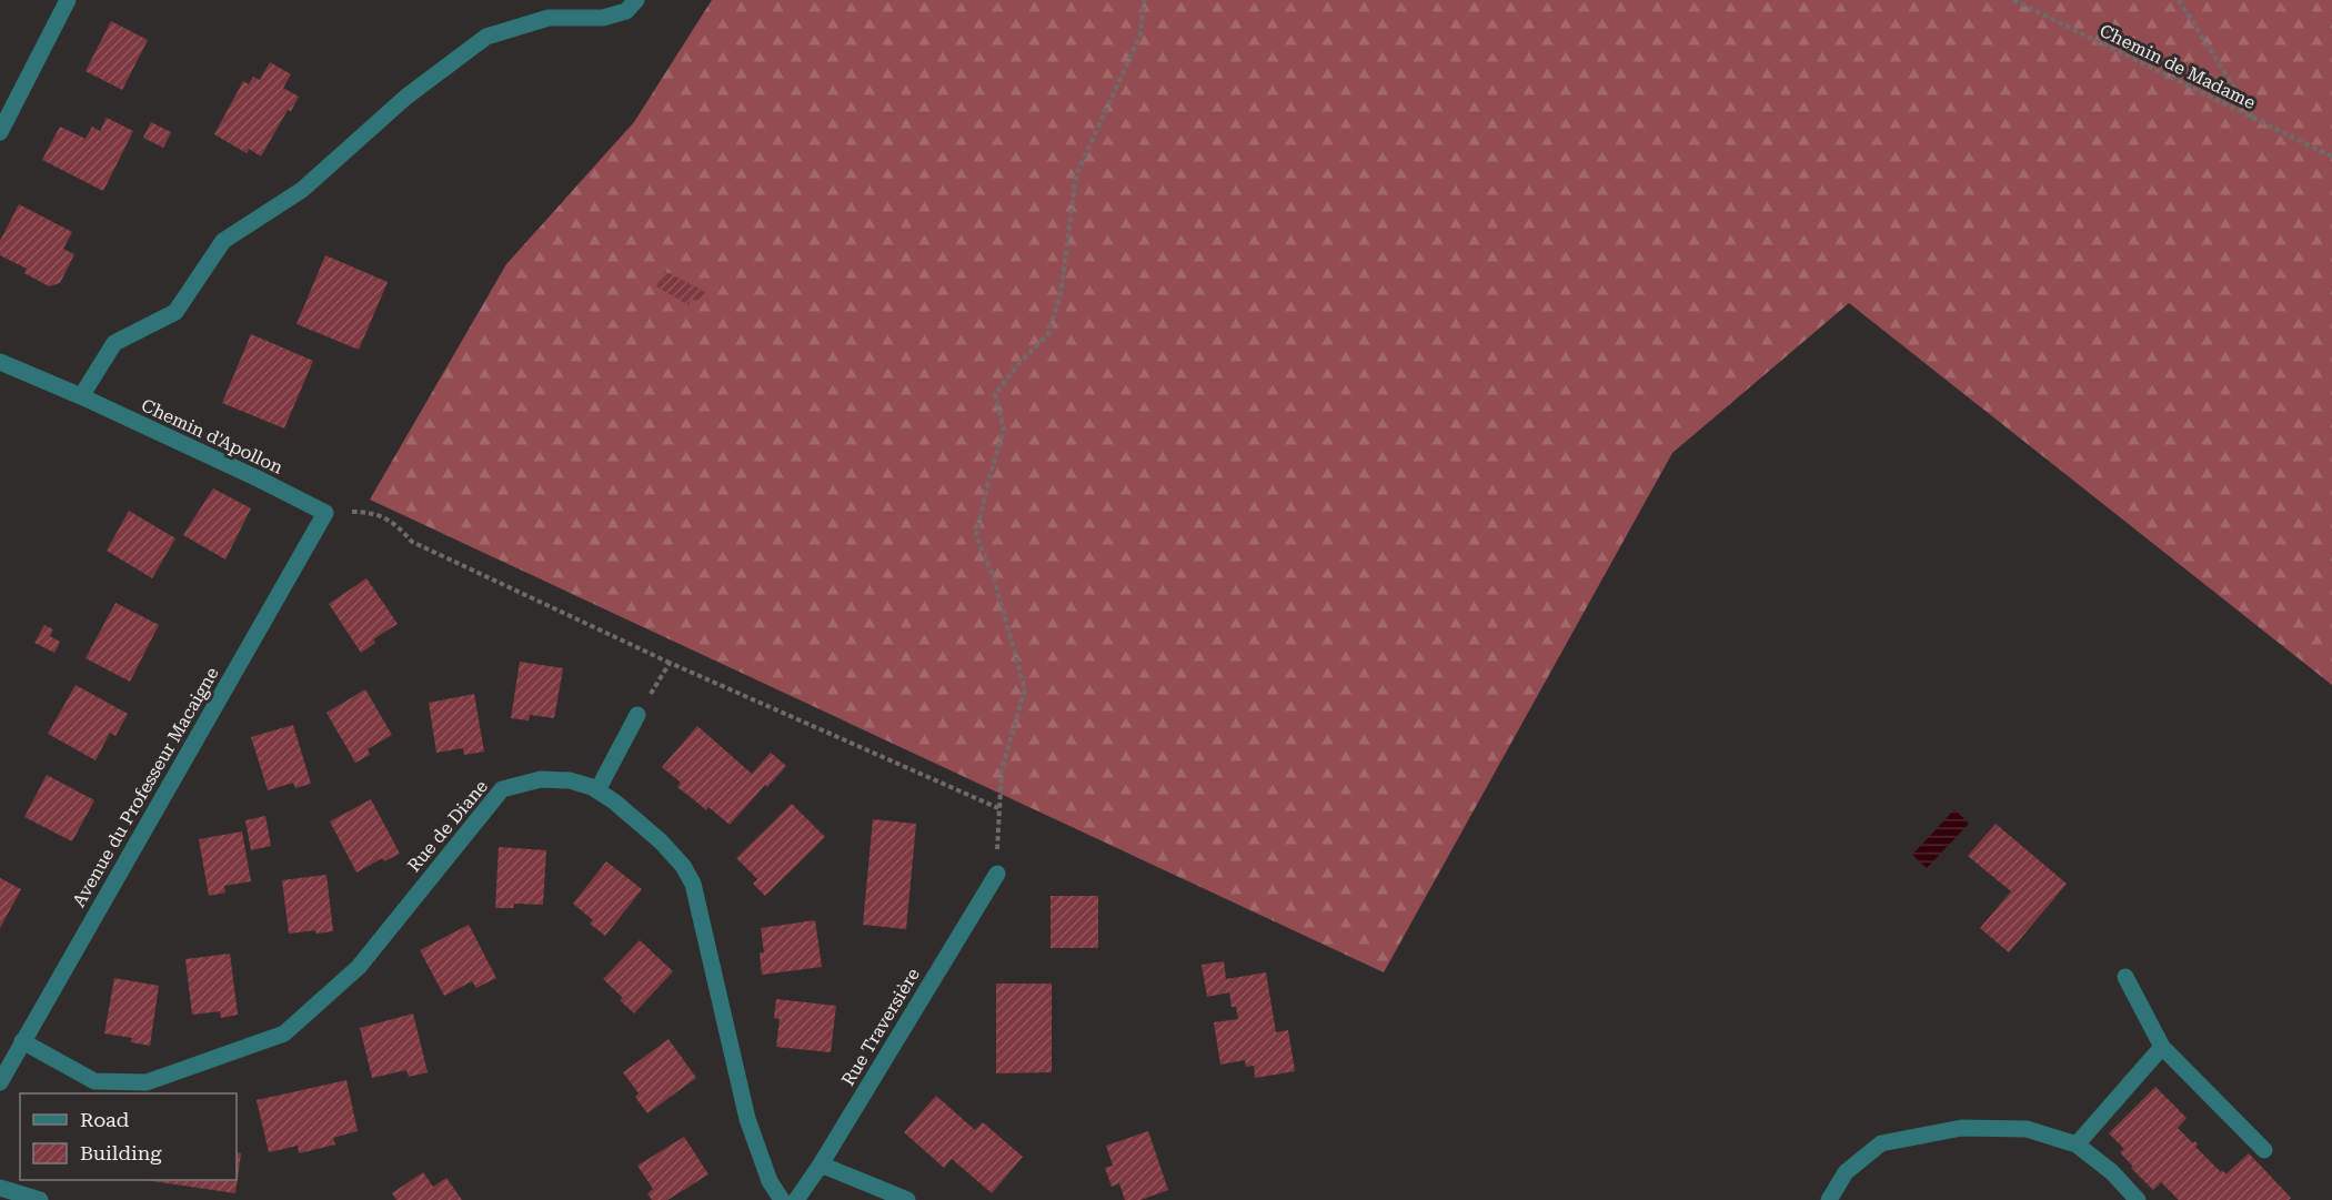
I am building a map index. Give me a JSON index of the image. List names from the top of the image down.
{
  "streets": {
    "street": [
      "Chemin d'Apollon",
      "Avenue du Professeur Macaigne",
      "Rue de Diane",
      "Rue Traversière"
    ],
    "path": ["Chemin de Madame"]
  },
  "crossings": [
    ["Chemin d'Apollon", "Avenue du Professeur Macaigne"],
    ["Avenue du Professeur Macaigne", "Rue de Diane"]
  ],
  "legend": ["Road", "Building"]
}
